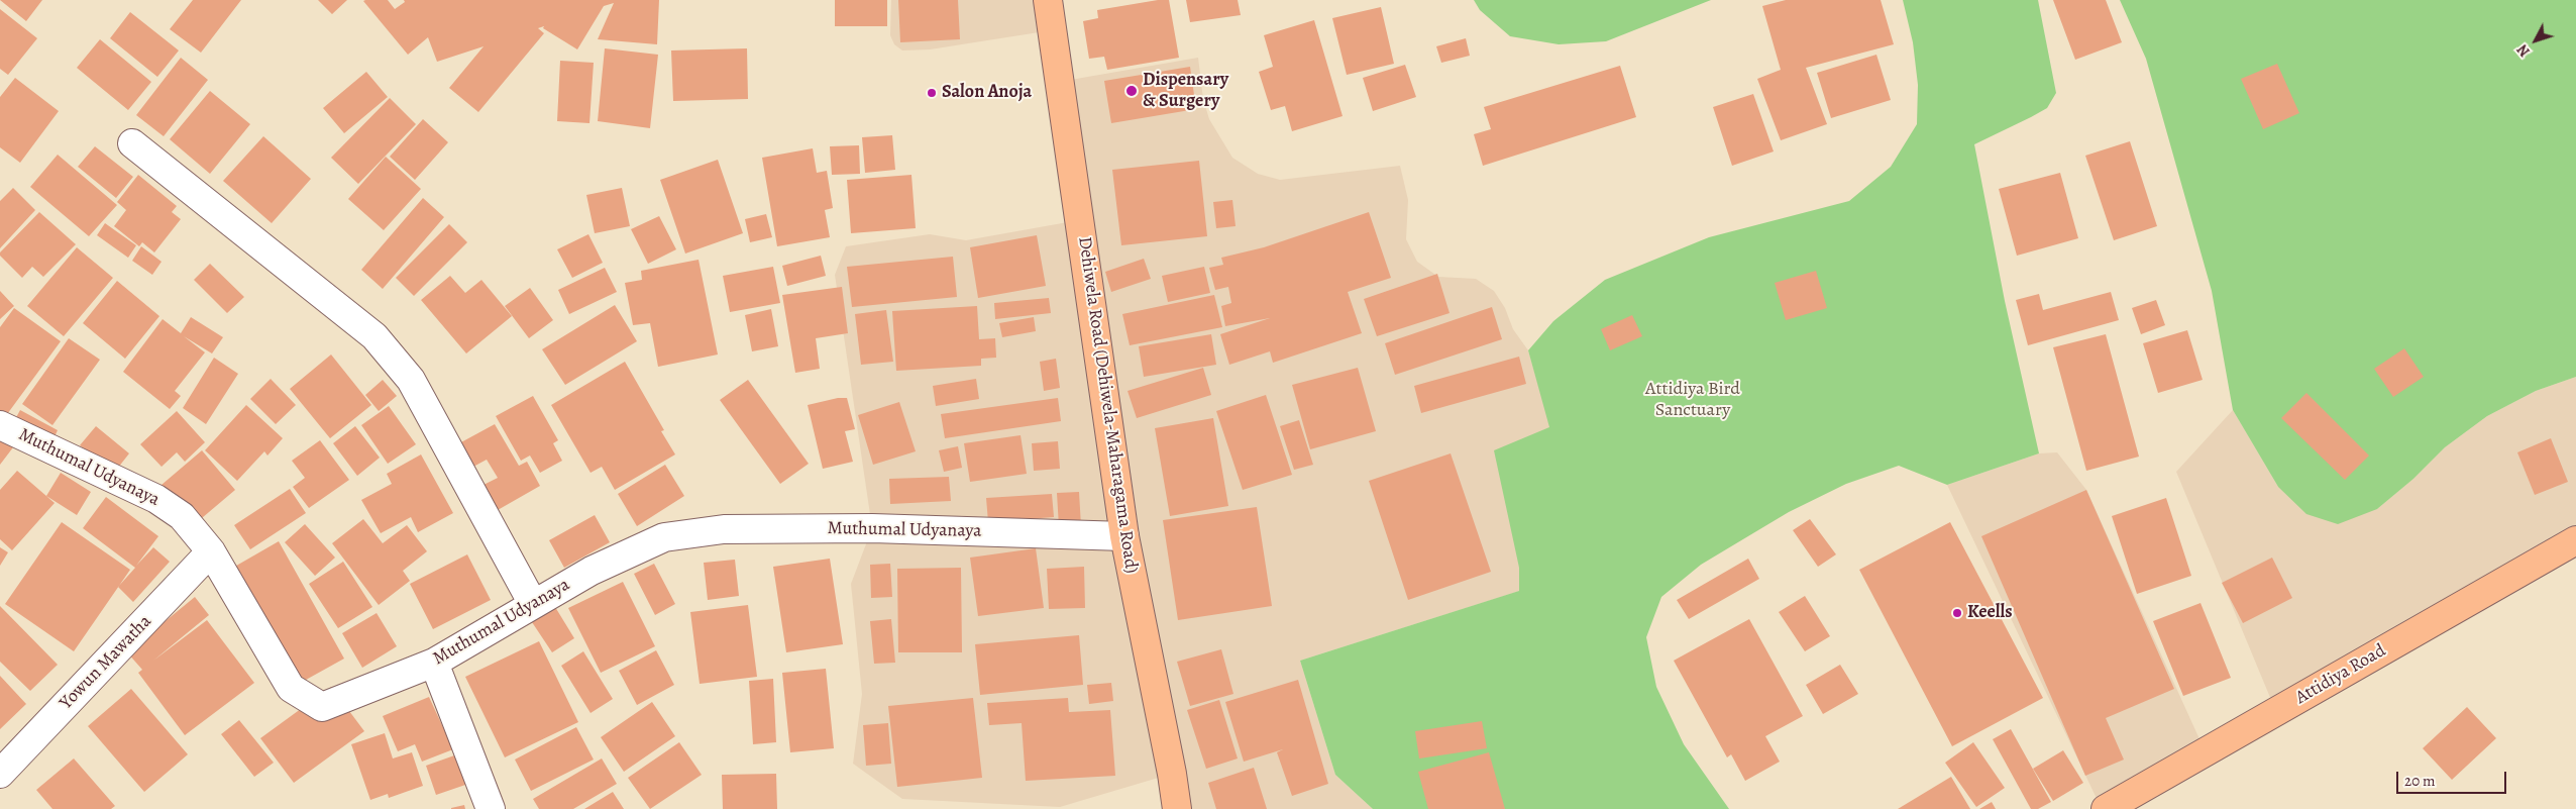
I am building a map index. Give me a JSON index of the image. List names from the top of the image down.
{
  "streets": {
    "main road": ["Dehiwela Road (Dehiwela-Maharagama Road)", "Attidiya Road"],
    "street": ["Muthumal Udyanaya", "Yowun Mawatha"]
  },
  "crossings": [
    ["Dehiwela Road (Dehiwela-Maharagama Road)", "Muthumal Udyanaya"],
    ["Muthumal Udyanaya", "Yowun Mawatha"]
  ],
  "parks": ["Attidiya Bird Sanctuary"],
  "places": ["Dispensary & Surgery", "Salon Anoja", "Keells"],
  "scale_bar": "20 m",
  "north": "bottom left"
}
